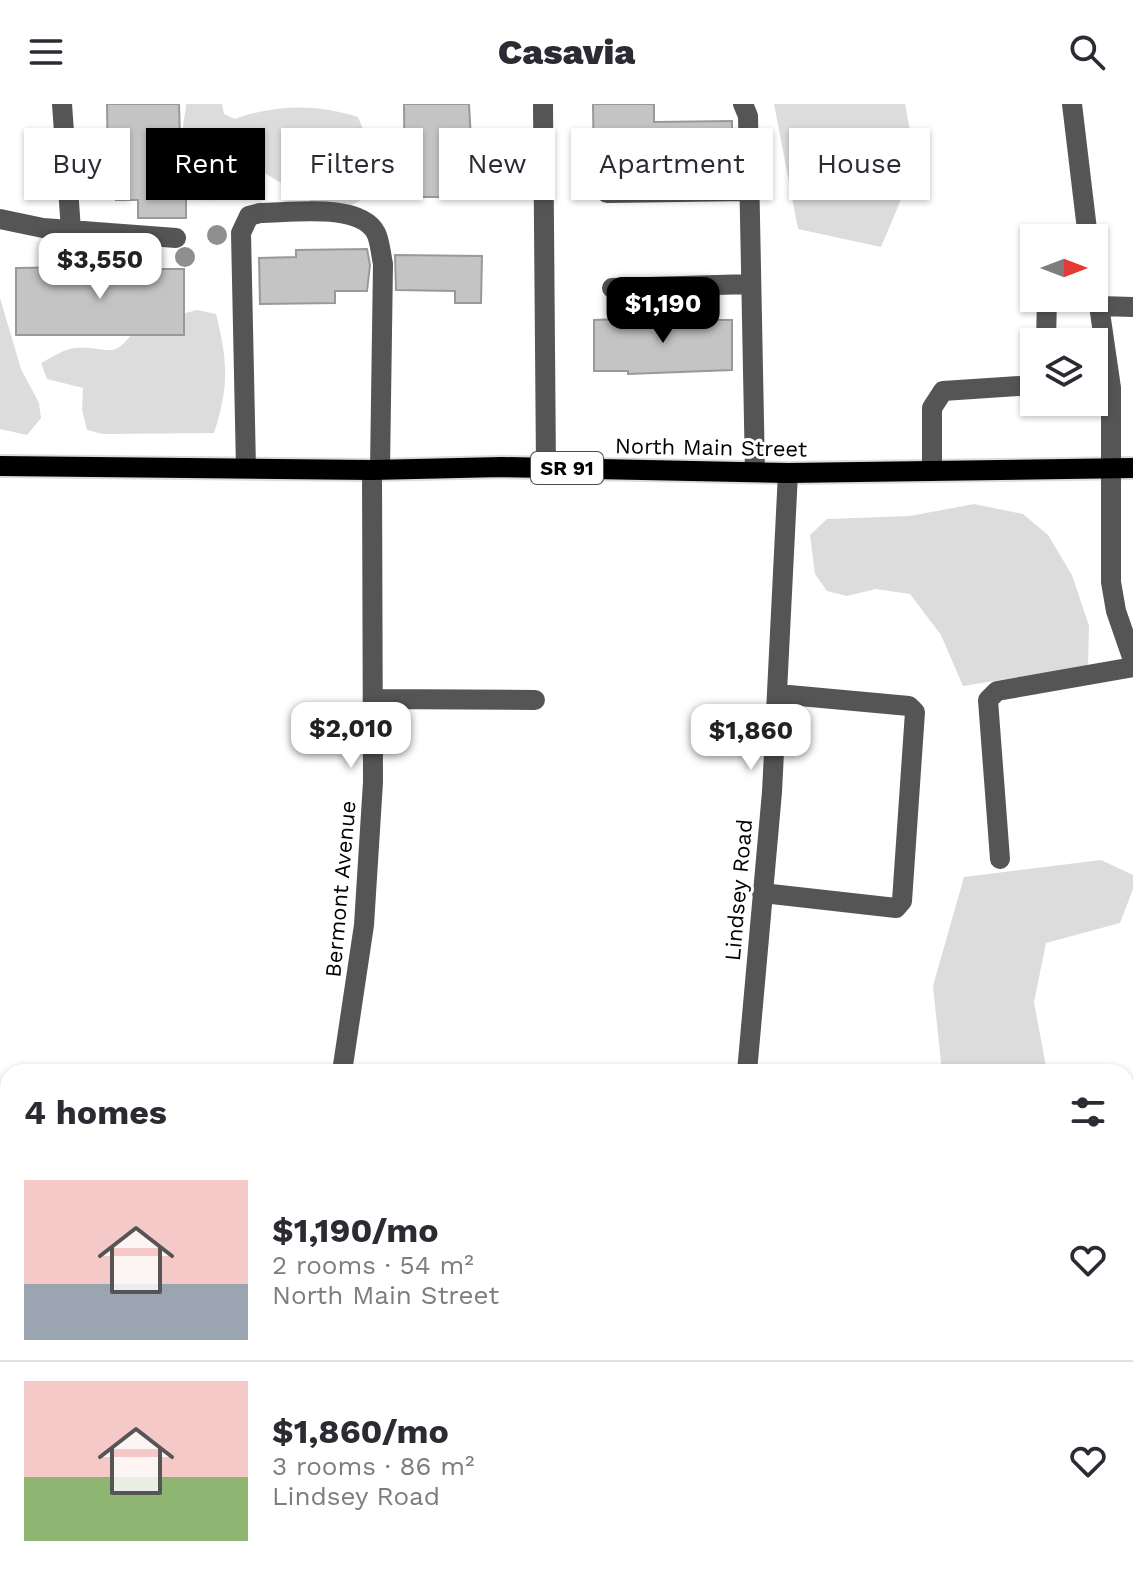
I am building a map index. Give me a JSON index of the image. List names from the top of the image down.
{
  "streets": {
    "main road": ["North Main Street", "SR 91"],
    "street": ["Bermont Avenue", "Lindsey Road"]
  },
  "crossings": [
    ["North Main Street", "Bermont Avenue"],
    ["North Main Street", "Lindsey Road"]
  ],
  "north": "right",
  "page": {
    "header": "Casavia",
    "chip": [
      "Buy",
      "Rent",
      "Filters",
      "New",
      "Apartment",
      "House"
    ],
    "price": [
      "$3,550",
      "$1,190",
      "$2,010",
      "$1,860"
    ],
    "heading": "4 homes",
    "list": [
      {
        "name": "$1,190/mo",
        "note": "2 rooms · 54 m² · North Main Street"
      },
      {
        "name": "$1,860/mo",
        "note": "3 rooms · 86 m² · Lindsey Road"
      }
    ]
  }
}
